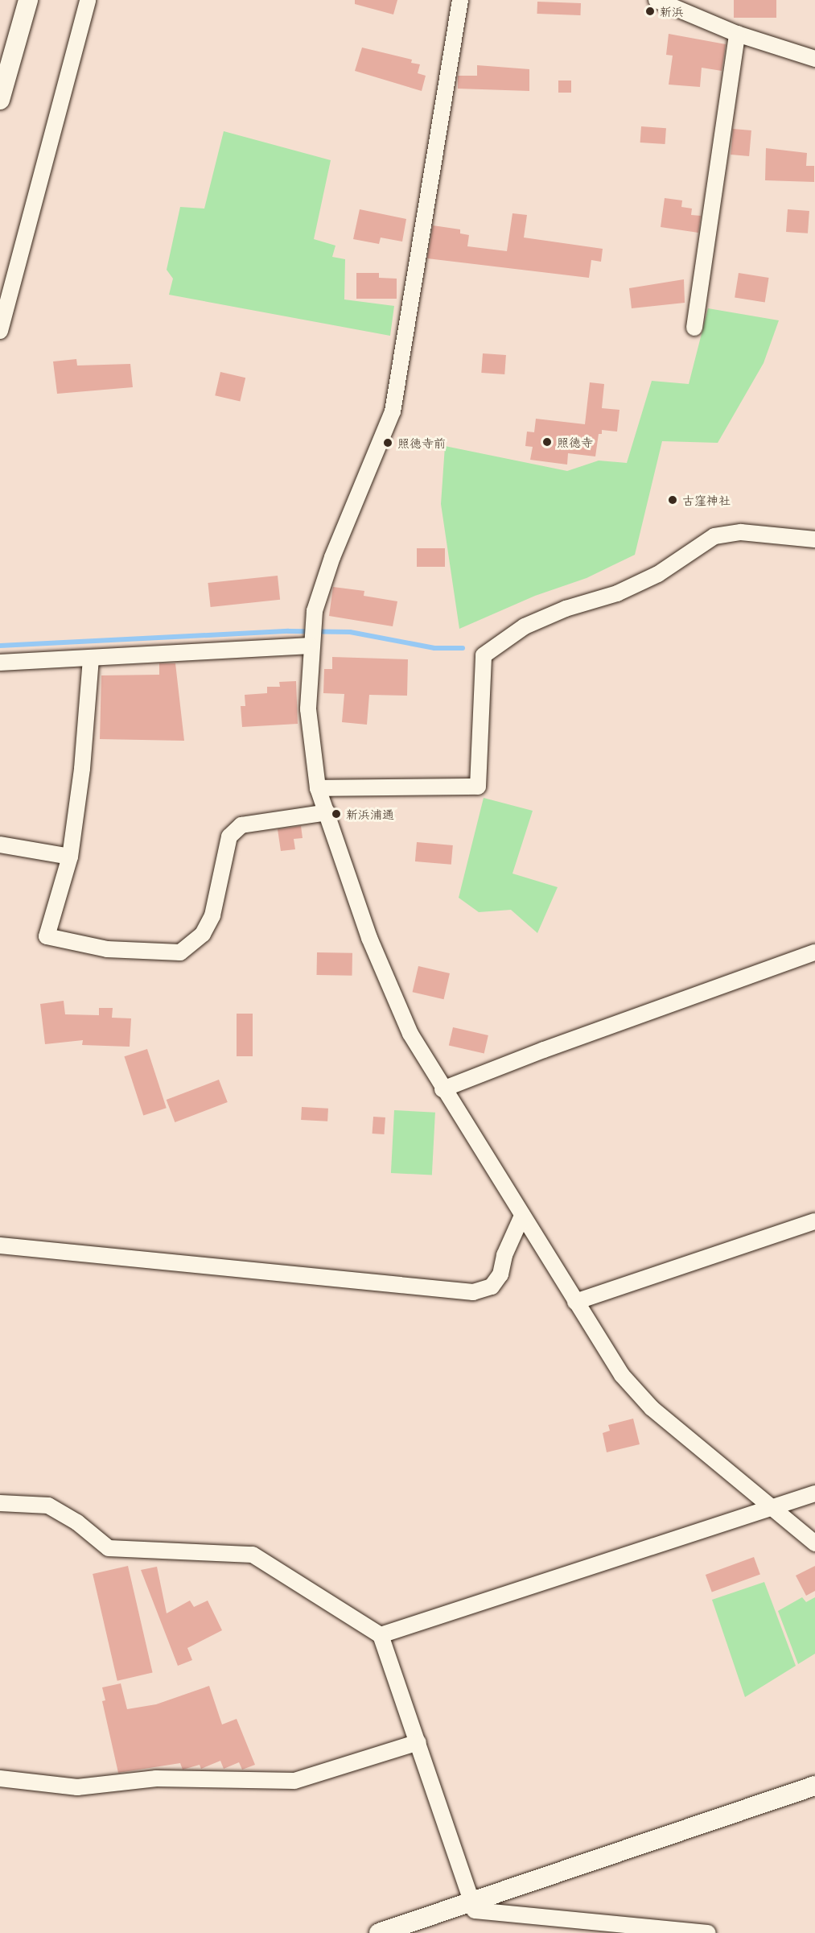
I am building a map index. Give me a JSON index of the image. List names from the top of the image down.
{
  "places": [
    "新浜",
    "照徳寺",
    "照徳寺前",
    "古窪神社",
    "新浜浦通"
  ]
}
